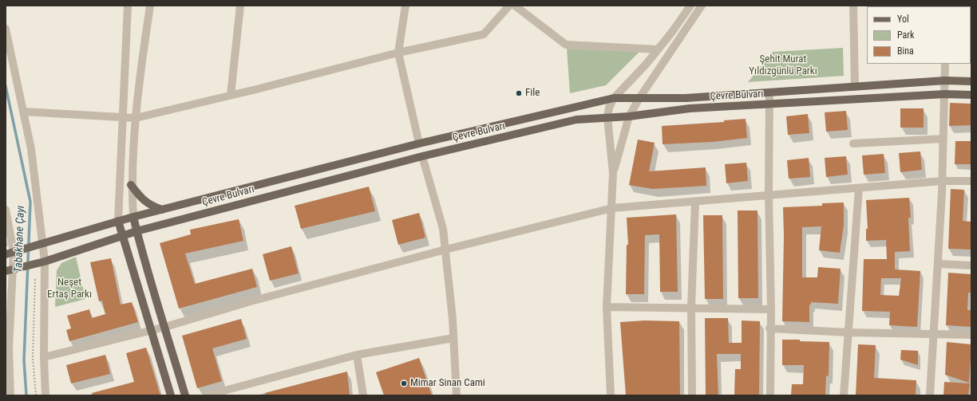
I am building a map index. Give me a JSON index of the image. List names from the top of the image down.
{
  "streets": {
    "main road": ["Çevre Bulvarı"]
  },
  "water": ["Tabakhane Çayı"],
  "parks": ["Şehit Murat Yıldızgünlü Parkı", "Neşet Ertaş Parkı"],
  "places": ["File", "Mimar Sinan Cami"],
  "legend": ["Yol", "Park", "Bina"]
}
